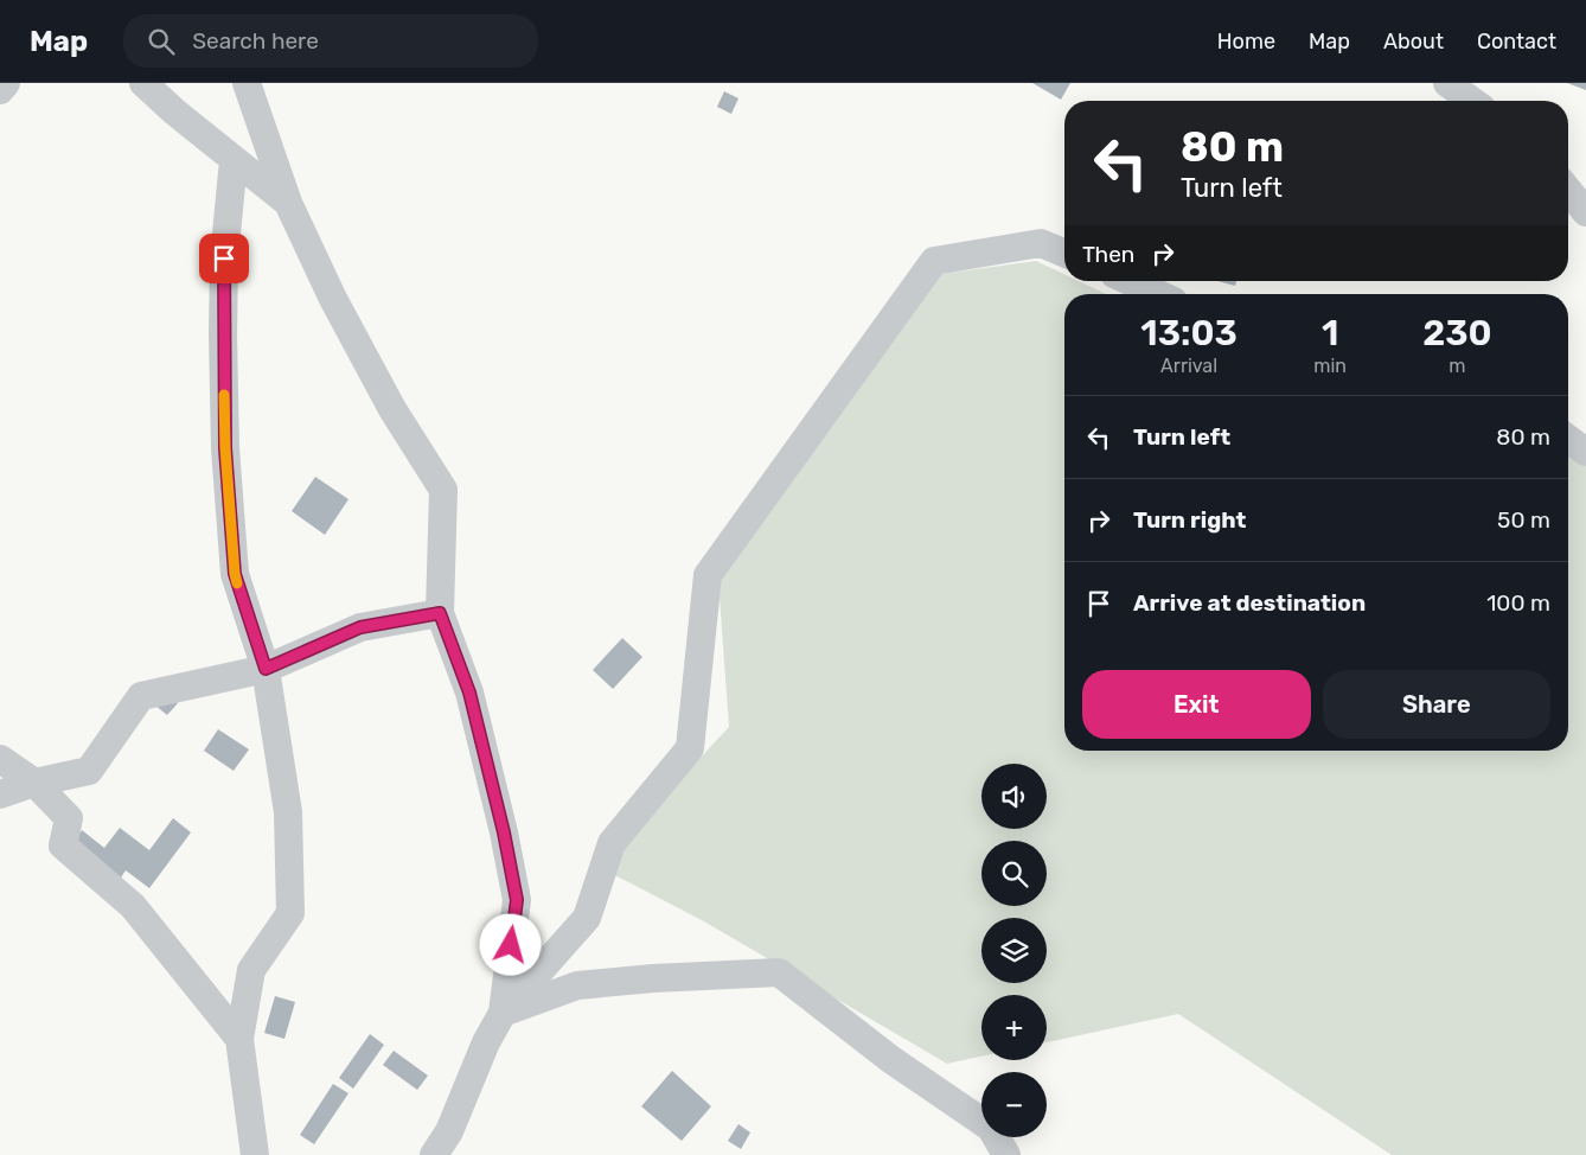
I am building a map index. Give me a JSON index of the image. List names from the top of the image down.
{
  "page": {
    "header": "Map",
    "search": "Search here",
    "nav": [
      "Home",
      "Map",
      "About",
      "Contact"
    ],
    "turn": ["80 m", "Turn left"],
    "then": "Then",
    "eta": [
      "13:03",
      "Arrival",
      "1",
      "min",
      "230",
      "m"
    ],
    "list": [
      {
        "name": "Turn left",
        "value": "80 m"
      },
      {
        "name": "Turn right",
        "value": "50 m"
      },
      {
        "name": "Arrive at destination",
        "value": "100 m"
      }
    ],
    "buttons": ["Exit", "Share"],
    "map_buttons": ["+", "−"]
  }
}
